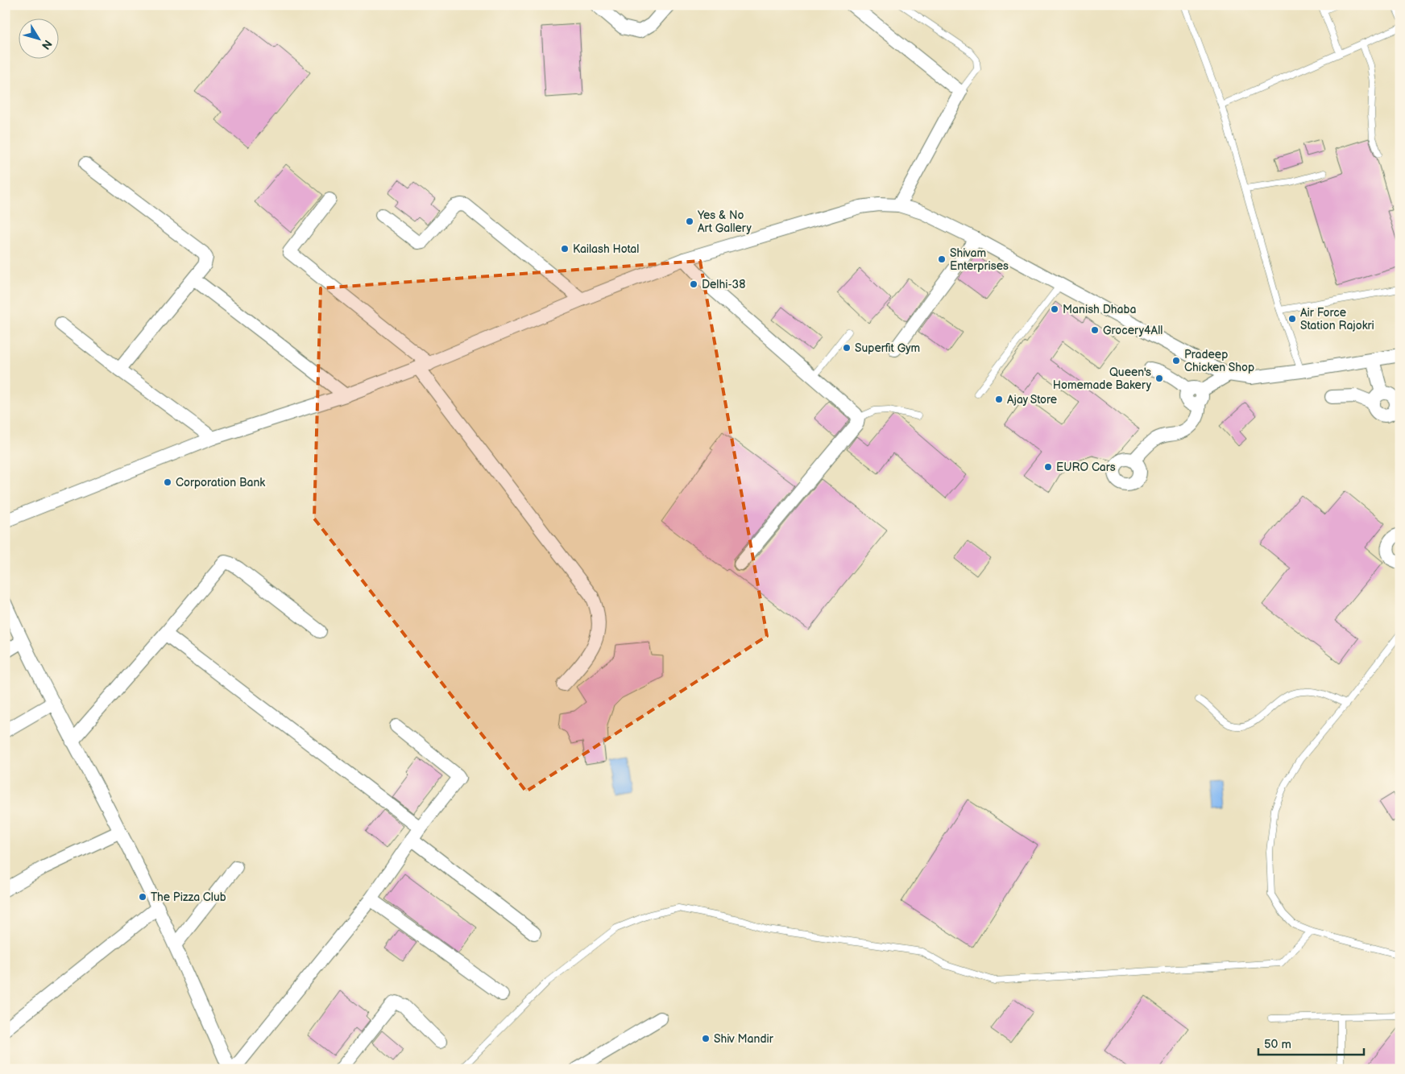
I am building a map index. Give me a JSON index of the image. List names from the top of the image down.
{
  "places": [
    "Yes & No Art Gallery",
    "Kailash Hotal",
    "Shivam Enterprises",
    "Delhi-38",
    "Manish Dhaba",
    "Air Force Station Rajokri",
    "Grocery4All",
    "Superfit Gym",
    "Pradeep Chicken Shop",
    "Queen's Homemade Bakery",
    "Ajay Store",
    "EURO Cars",
    "Corporation Bank",
    "The Pizza Club",
    "Shiv Mandir"
  ],
  "scale_bar": "50 m",
  "north": "bottom right"
}
